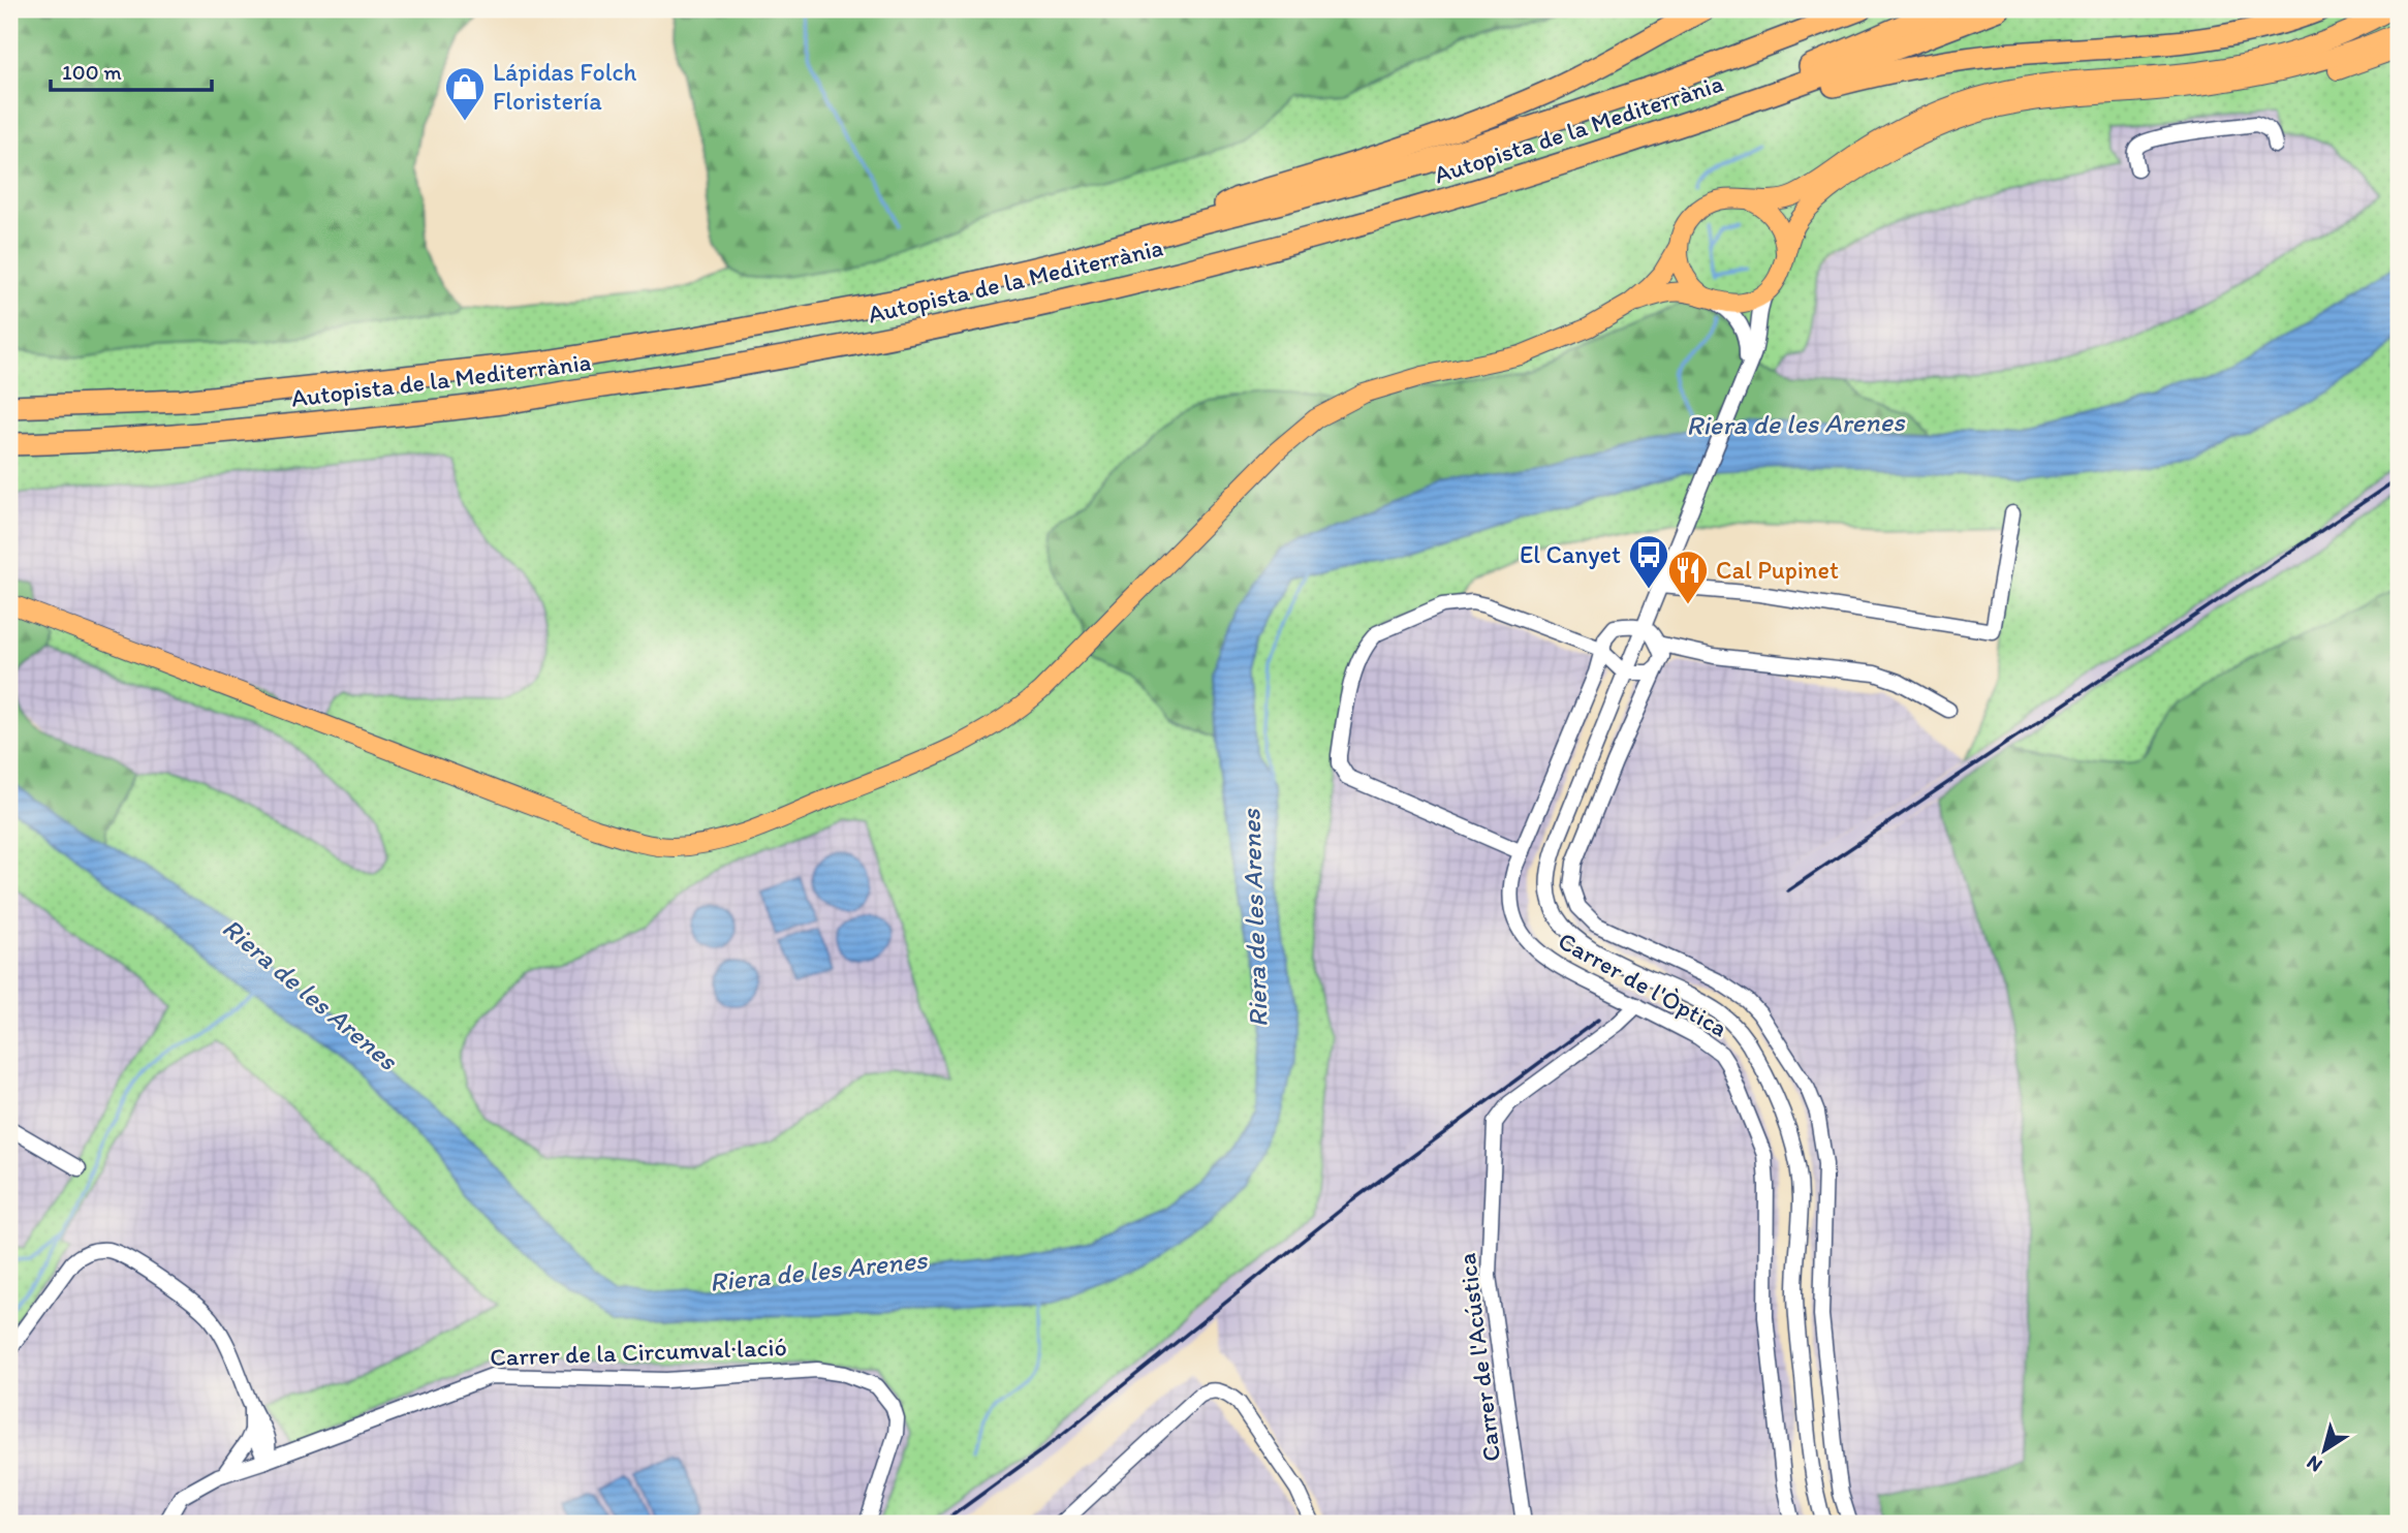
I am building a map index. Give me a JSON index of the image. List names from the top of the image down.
{
  "streets": {
    "highway": ["Autopista de la Mediterrània"],
    "street": ["Carrer de l'Òptica", "Carrer de la Circumval·lació", "Carrer de l'Acústica"]
  },
  "crossings": [
    ["Carrer de l'Òptica", "Carrer de l'Acústica"]
  ],
  "water": ["Riera de les Arenes"],
  "places": {
    "shop": ["Lápidas Folch Floristería"],
    "bus stop": ["El Canyet"],
    "restaurant": ["Cal Pupinet"]
  },
  "scale_bar": "100 m",
  "north": "bottom left"
}
